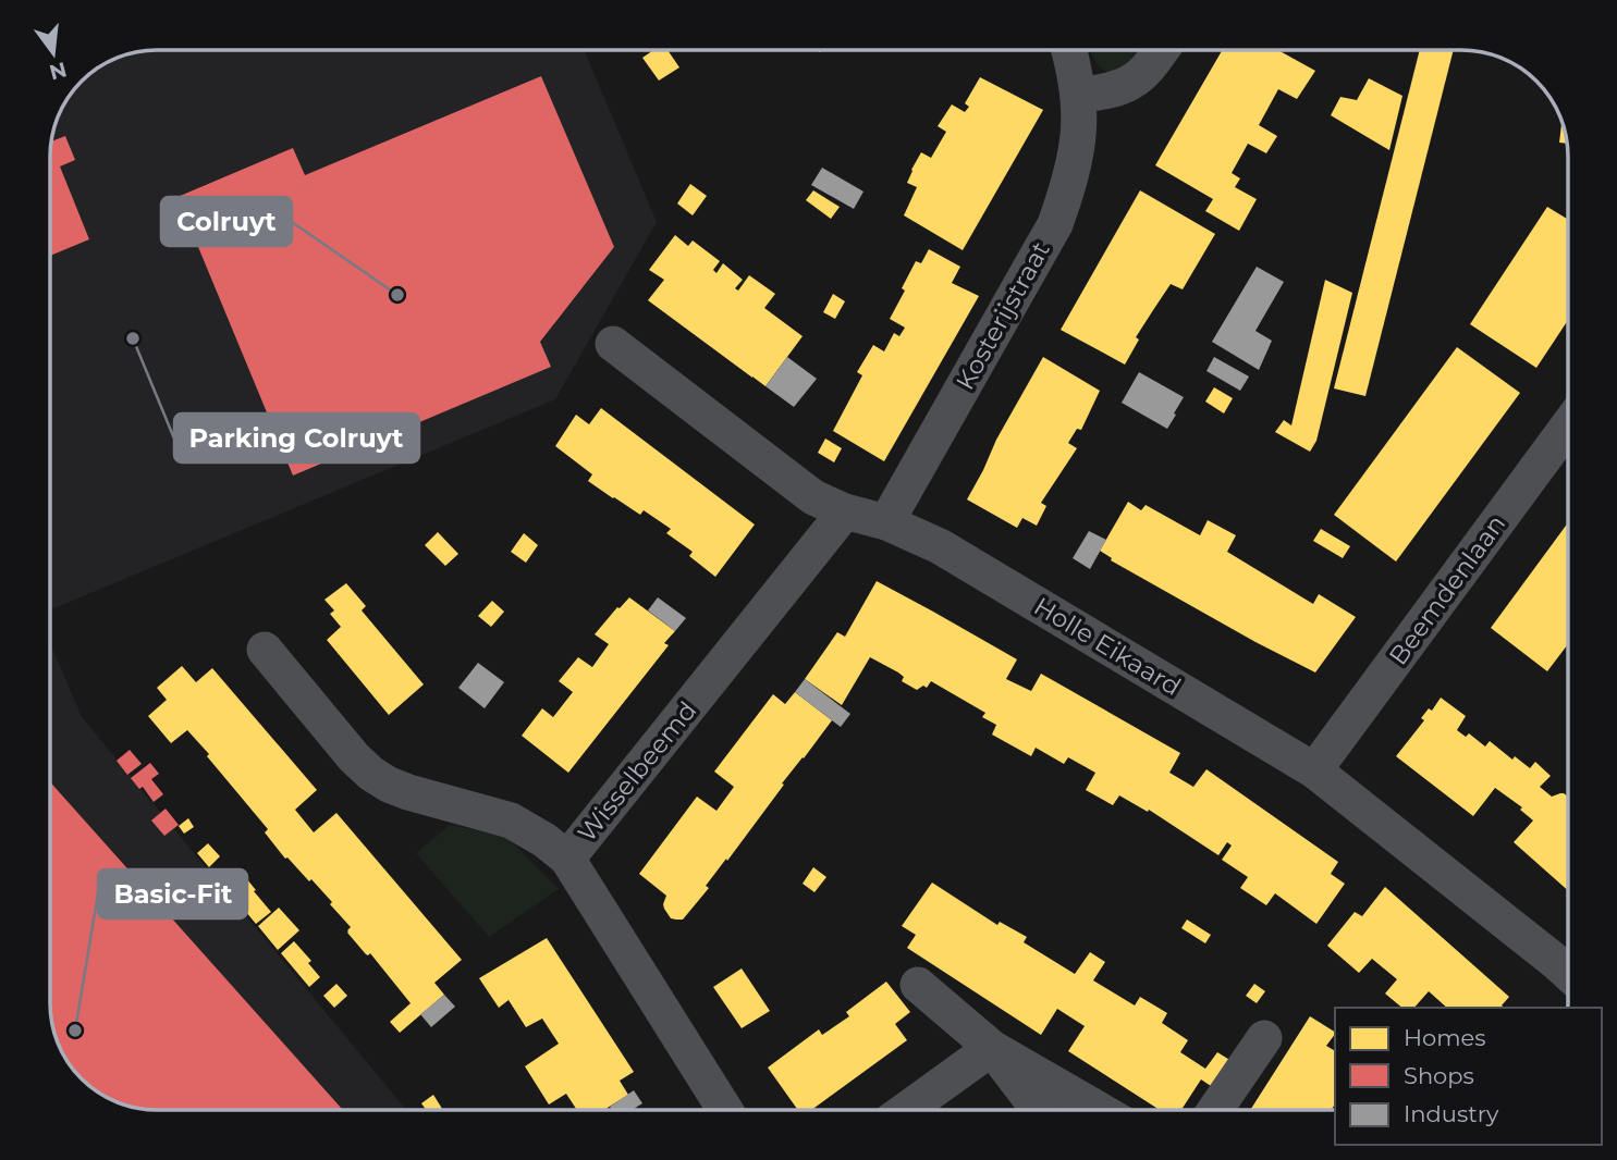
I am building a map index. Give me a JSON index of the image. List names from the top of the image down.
{
  "streets": {
    "street": [
      "Kosterijstraat",
      "Beemdenlaan",
      "Holle Eikaard",
      "Wisselbeemd"
    ]
  },
  "crossings": [
    ["Kosterijstraat", "Holle Eikaard"],
    ["Beemdenlaan", "Holle Eikaard"],
    ["Holle Eikaard", "Wisselbeemd"]
  ],
  "places": ["Colruyt", "Parking Colruyt", "Basic-Fit"],
  "legend": ["Homes", "Shops", "Industry"],
  "north": "bottom"
}
